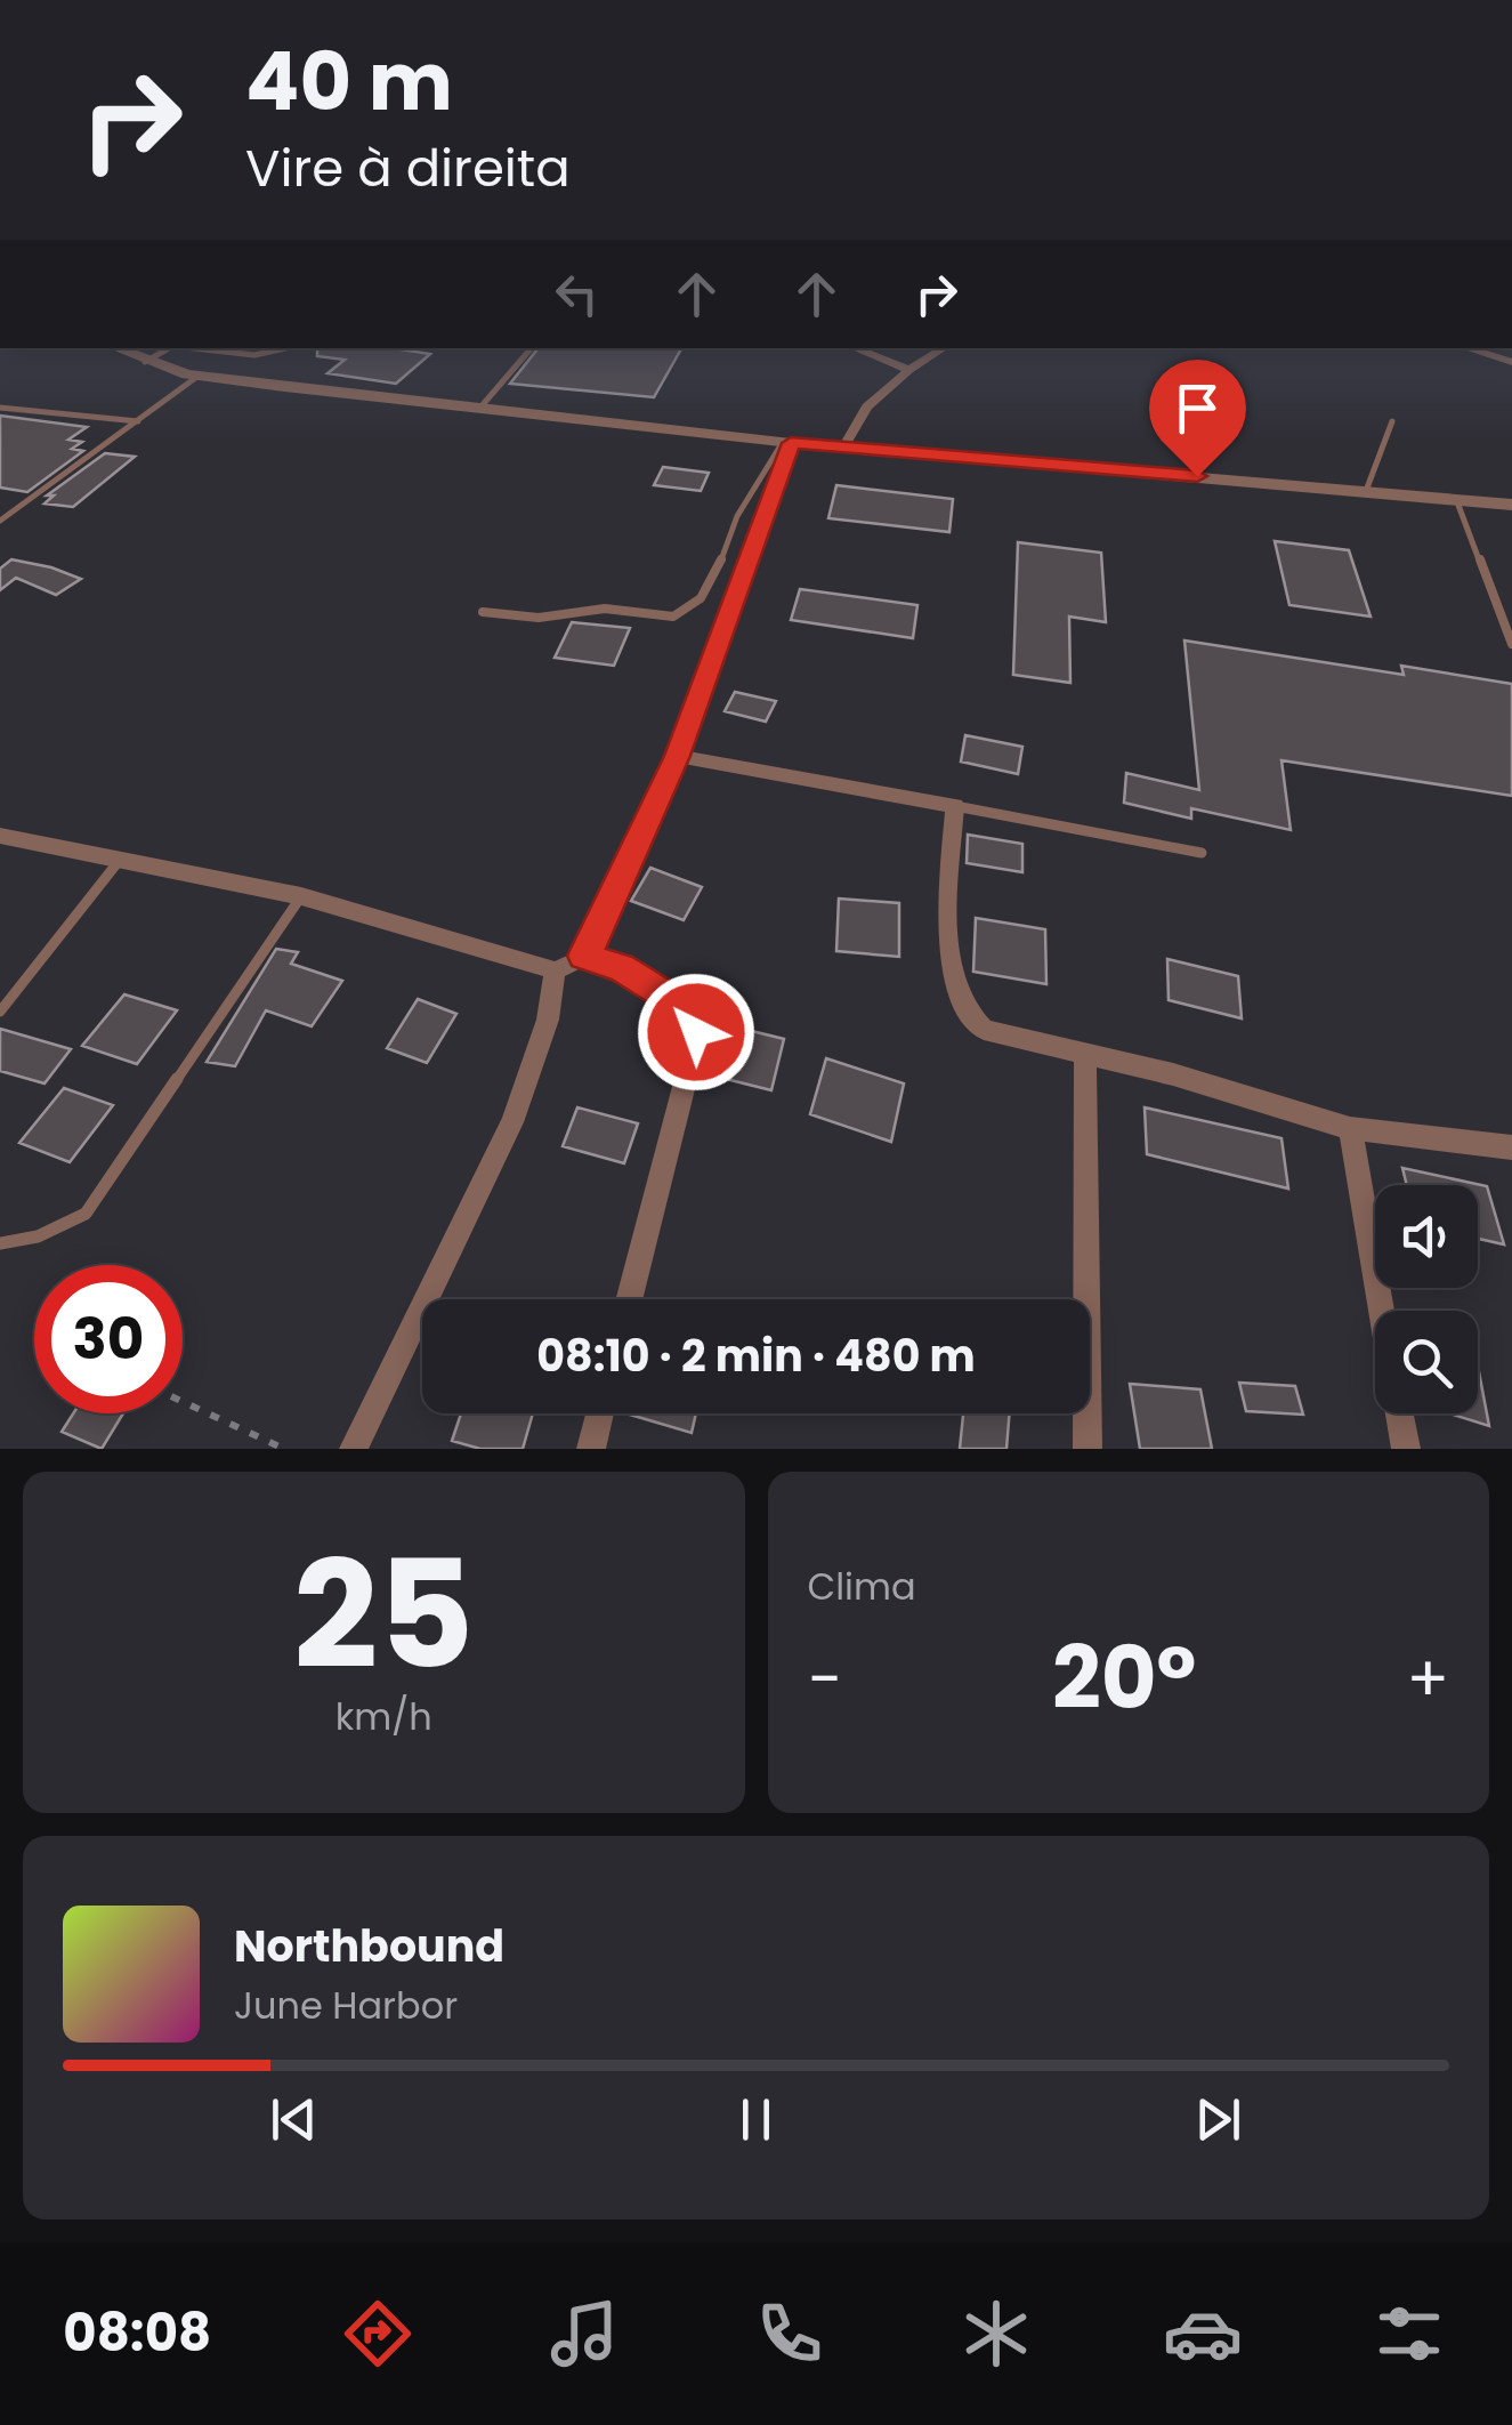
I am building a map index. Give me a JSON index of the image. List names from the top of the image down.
{
  "page": {
    "turn": ["40 m", "Vire à direita"],
    "limit": "30",
    "trip": "08:10 · 2 min · 480 m",
    "tile": [
      ["25", "km/h"],
      "Clima"
    ],
    "heat": ["−", "20°", "+"],
    "song": ["Northbound", "June Harbor"],
    "tabs": "08:08"
  }
}
